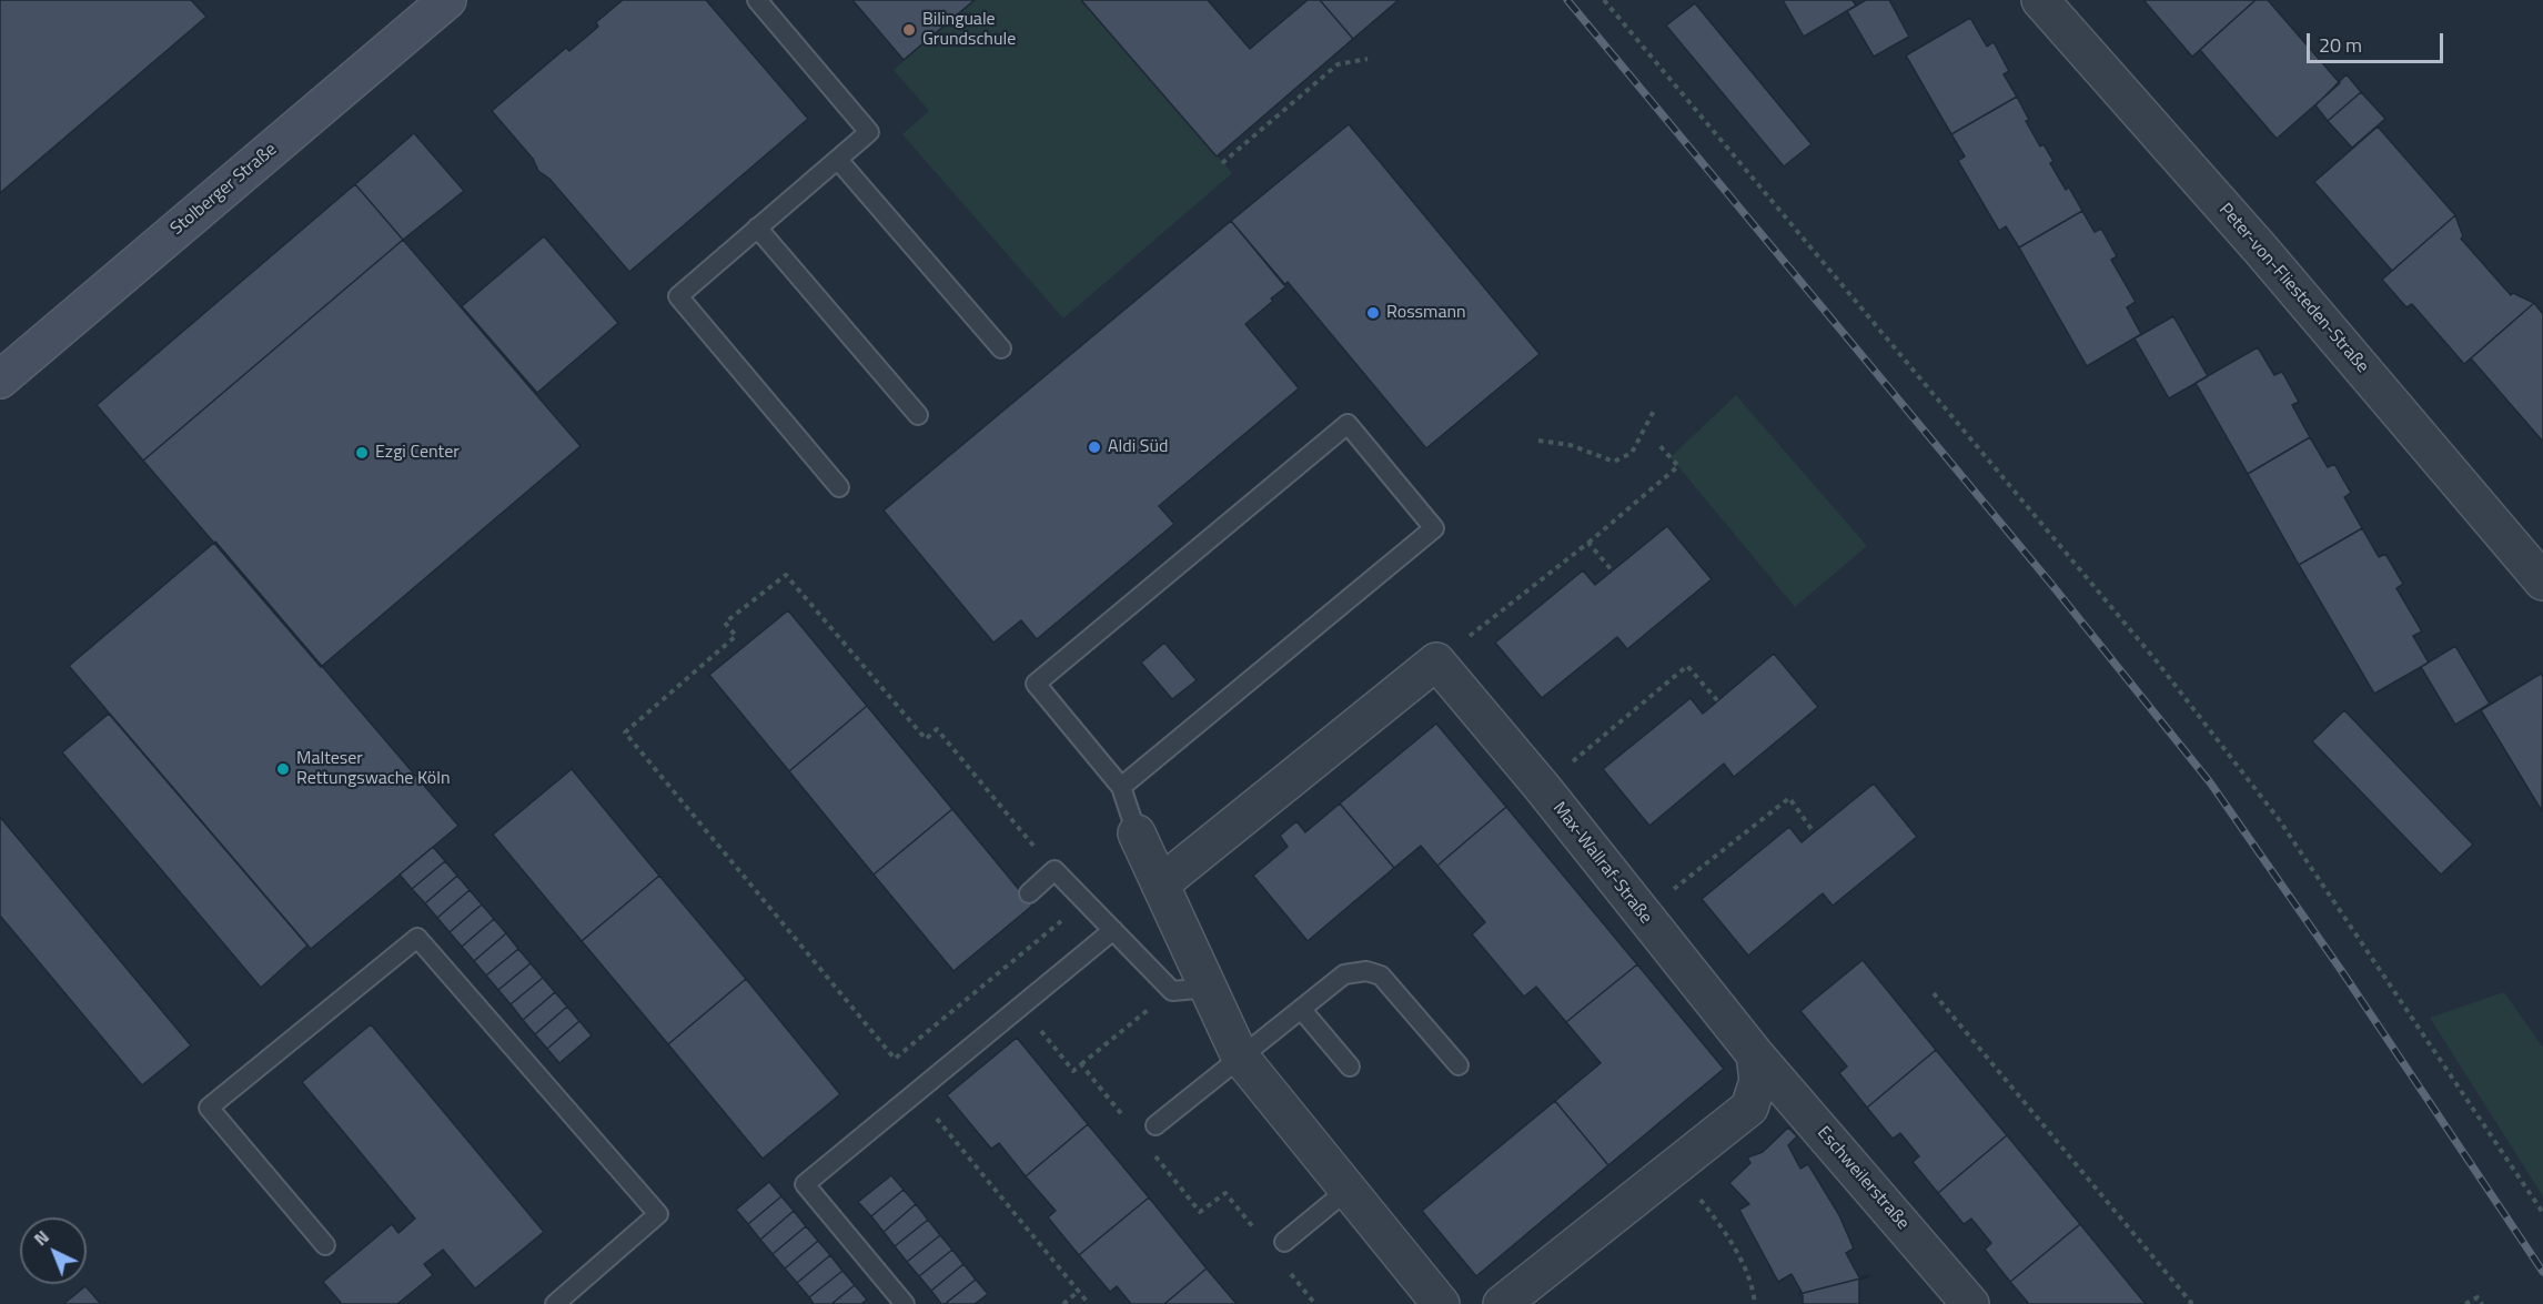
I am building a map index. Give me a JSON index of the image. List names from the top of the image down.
{
  "streets": {
    "street": [
      "Stolberger Straße",
      "Peter-von-Fliesteden-Straße",
      "Max-Wallraf-Straße",
      "Eschweilerstraße"
    ]
  },
  "crossings": [
    ["Max-Wallraf-Straße", "Eschweilerstraße"]
  ],
  "places": [
    "Bilinguale Grundschule",
    "Rossmann",
    "Aldi Süd",
    "Ezgi Center",
    "Malteser Rettungswache Köln"
  ],
  "scale_bar": "20 m",
  "north": "top left"
}
